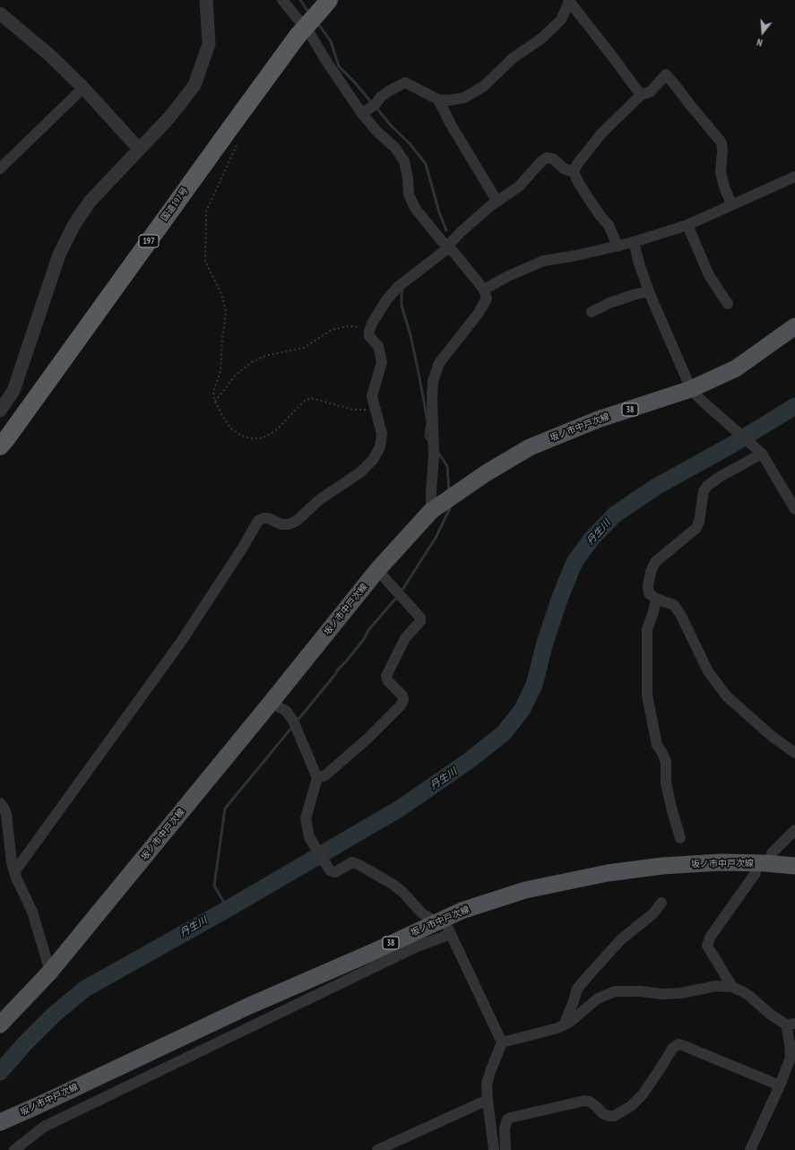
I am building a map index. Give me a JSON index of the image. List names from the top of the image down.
{
  "streets": {
    "highway": ["国道197号", "197"],
    "main road": ["38", "坂ノ市中戸次線"]
  },
  "water": ["丹生川"],
  "north": "bottom"
}
